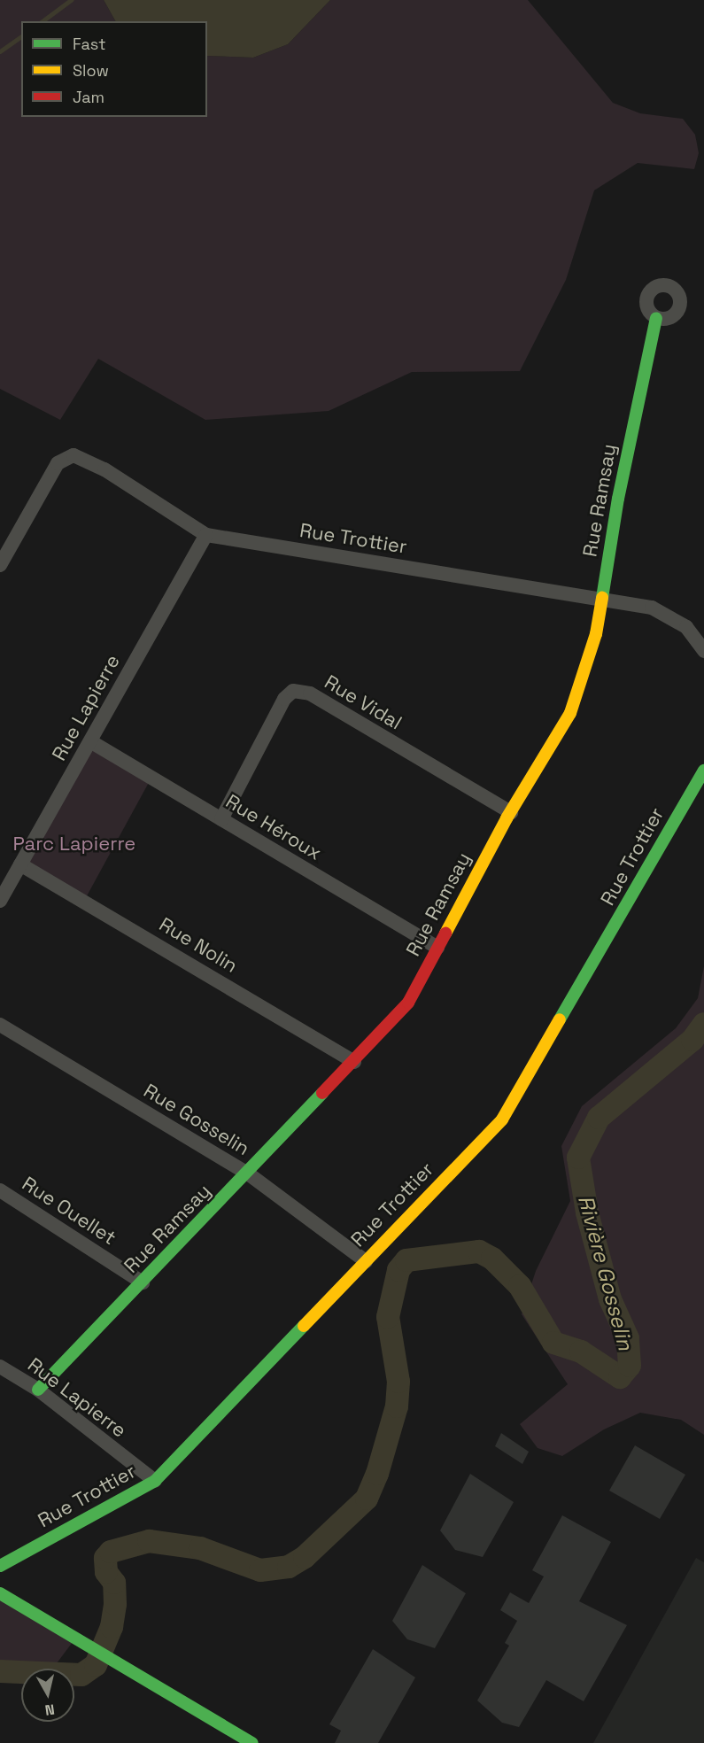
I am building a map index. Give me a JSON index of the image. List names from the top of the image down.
{
  "streets": {
    "street": [
      "Rue Ramsay",
      "Rue Trottier",
      "Rue Vidal",
      "Rue Lapierre",
      "Rue Héroux",
      "Rue Nolin",
      "Rue Gosselin",
      "Rue Ouellet"
    ]
  },
  "crossings": [
    ["Rue Ramsay", "Rue Trottier"],
    ["Rue Ramsay", "Rue Vidal"],
    ["Rue Ramsay", "Rue Lapierre"],
    ["Rue Ramsay", "Rue Héroux"],
    ["Rue Ramsay", "Rue Nolin"],
    ["Rue Ramsay", "Rue Gosselin"],
    ["Rue Ramsay", "Rue Ouellet"],
    ["Rue Trottier", "Rue Lapierre"],
    ["Rue Trottier", "Rue Gosselin"],
    ["Rue Vidal", "Rue Héroux"],
    ["Rue Lapierre", "Rue Héroux"],
    ["Rue Lapierre", "Rue Nolin"]
  ],
  "water": ["Rivière Gosselin"],
  "parks": ["Parc Lapierre"],
  "legend": ["Fast", "Slow", "Jam"],
  "north": "bottom"
}
